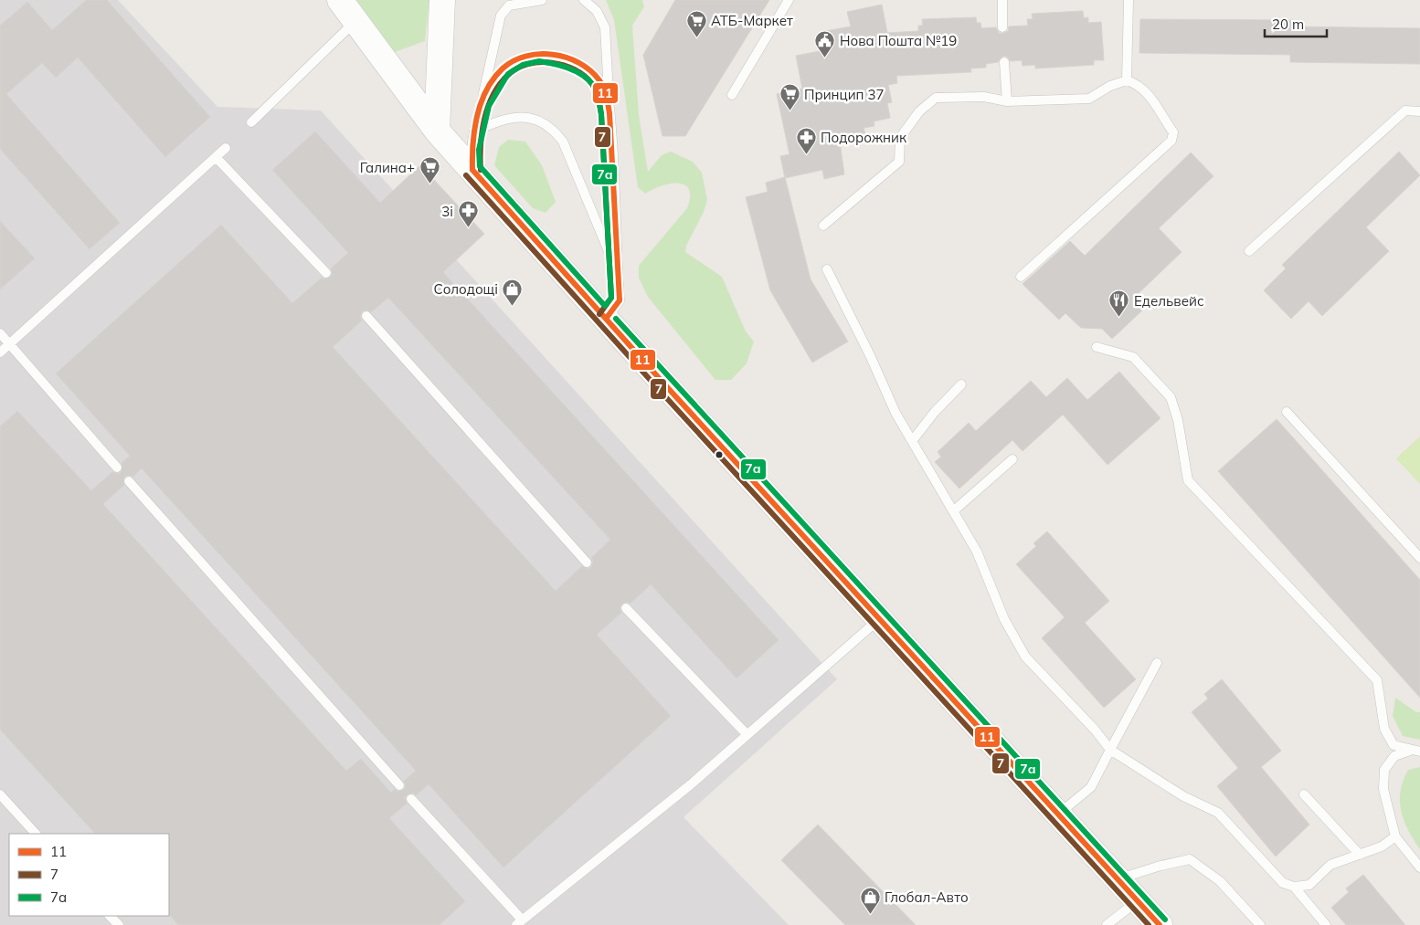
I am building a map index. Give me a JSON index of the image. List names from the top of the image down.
{
  "places": {
    "supermarket": ["АТБ-Маркет", "Принцип 37", "Галина+"],
    "public building": ["Нова Пошта №19"],
    "pharmacy": ["Подорожник", "3і"],
    "shop": ["Солодощі", "Глобал-Авто"],
    "restaurant": ["Едельвейс"]
  },
  "lines": ["transit line 11", "transit line 7а", "transit line 7"],
  "legend": ["11", "7", "7а"],
  "scale_bar": "20 m"
}
